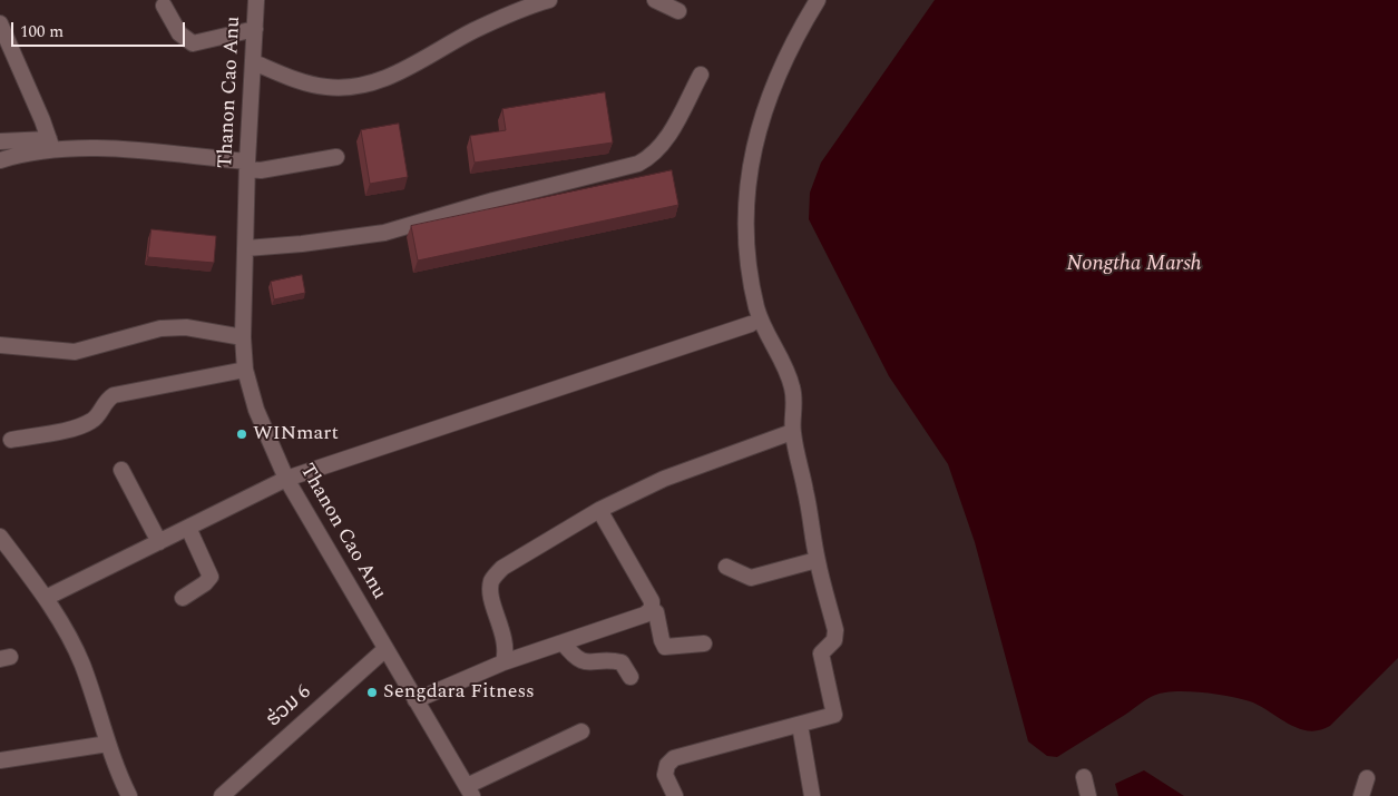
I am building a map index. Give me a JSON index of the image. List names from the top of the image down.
{
  "streets": {
    "street": ["Thanon Cao Anu", "ຮ່ວມ 6"]
  },
  "crossings": [
    ["Thanon Cao Anu", "ຮ່ວມ 6"]
  ],
  "water": ["Nongtha Marsh"],
  "places": ["WINmart", "Sengdara Fitness"],
  "scale_bar": "100 m"
}
